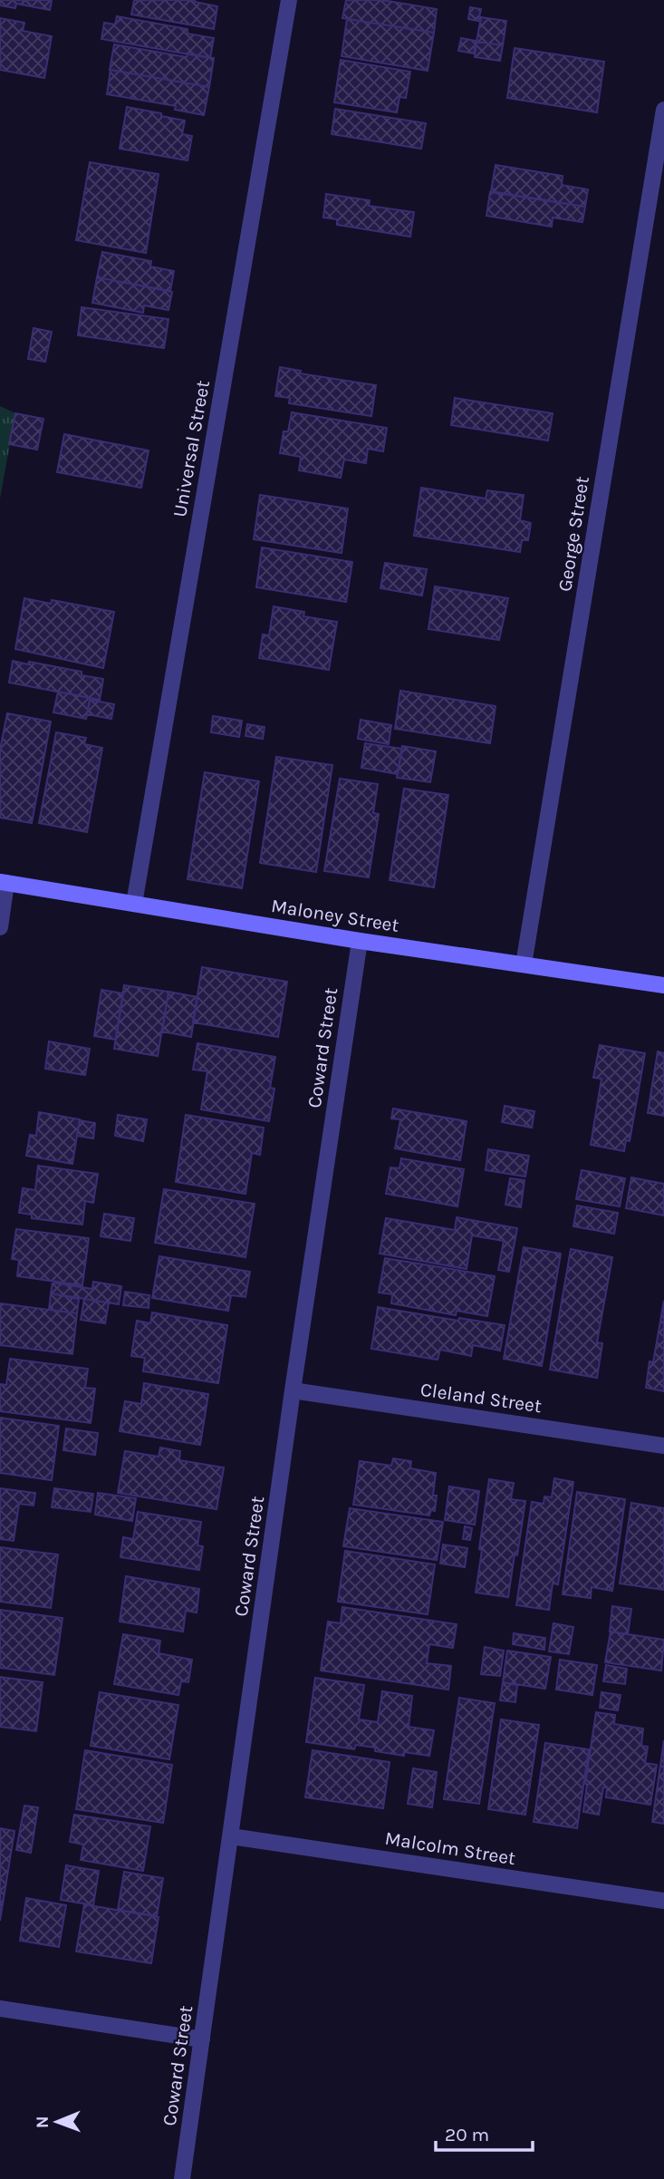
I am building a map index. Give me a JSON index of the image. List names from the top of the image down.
{
  "streets": {
    "main road": ["Maloney Street"],
    "street": [
      "Universal Street",
      "George Street",
      "Coward Street",
      "Cleland Street",
      "Malcolm Street"
    ]
  },
  "crossings": [
    ["Universal Street", "Maloney Street"],
    ["George Street", "Maloney Street"],
    ["Maloney Street", "Coward Street"],
    ["Coward Street", "Cleland Street"],
    ["Coward Street", "Malcolm Street"]
  ],
  "scale_bar": "20 m",
  "north": "left"
}
